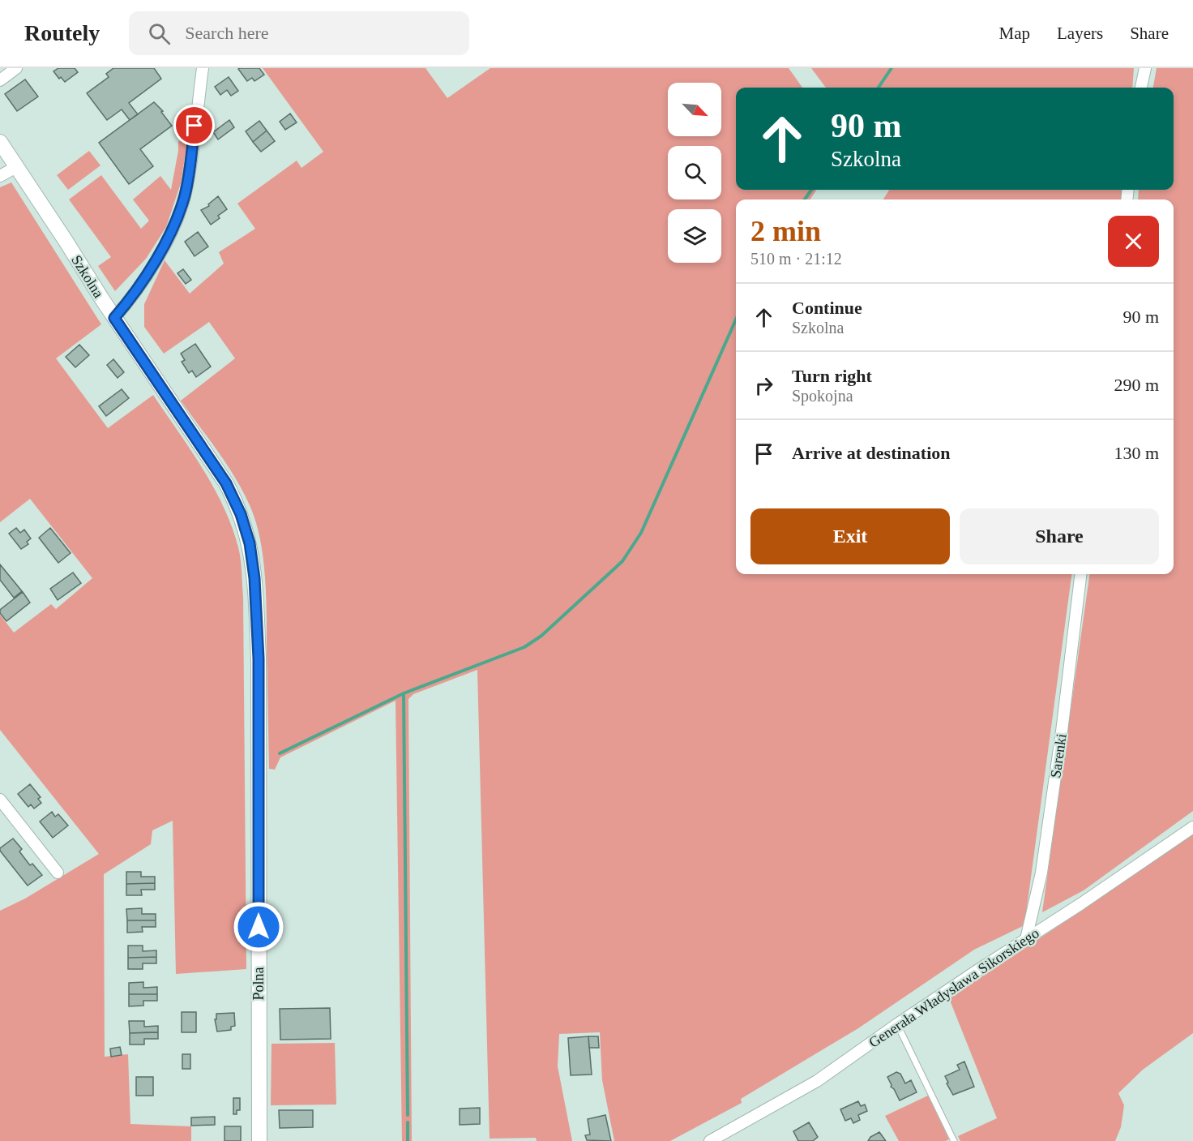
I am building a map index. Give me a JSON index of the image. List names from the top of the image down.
{
  "streets": {
    "street": [
      "Szkolna",
      "Sarenki",
      "Polna",
      "Generała Władysława Sikorskiego"
    ]
  },
  "crossings": [
    ["Szkolna", "Polna"],
    ["Sarenki", "Generała Władysława Sikorskiego"]
  ],
  "north": "bottom right",
  "page": {
    "header": "Routely",
    "search": "Search here",
    "nav": ["Map", "Layers", "Share"],
    "turn": ["90 m", "Szkolna"],
    "heading": ["2 min", "510 m · 21:12"],
    "list": [
      {
        "name": "Continue",
        "note": "Szkolna",
        "value": "90 m"
      },
      {
        "name": "Turn right",
        "note": "Spokojna",
        "value": "290 m"
      },
      {
        "name": "Arrive at destination",
        "value": "130 m"
      }
    ],
    "buttons": ["Exit", "Share"]
  }
}
